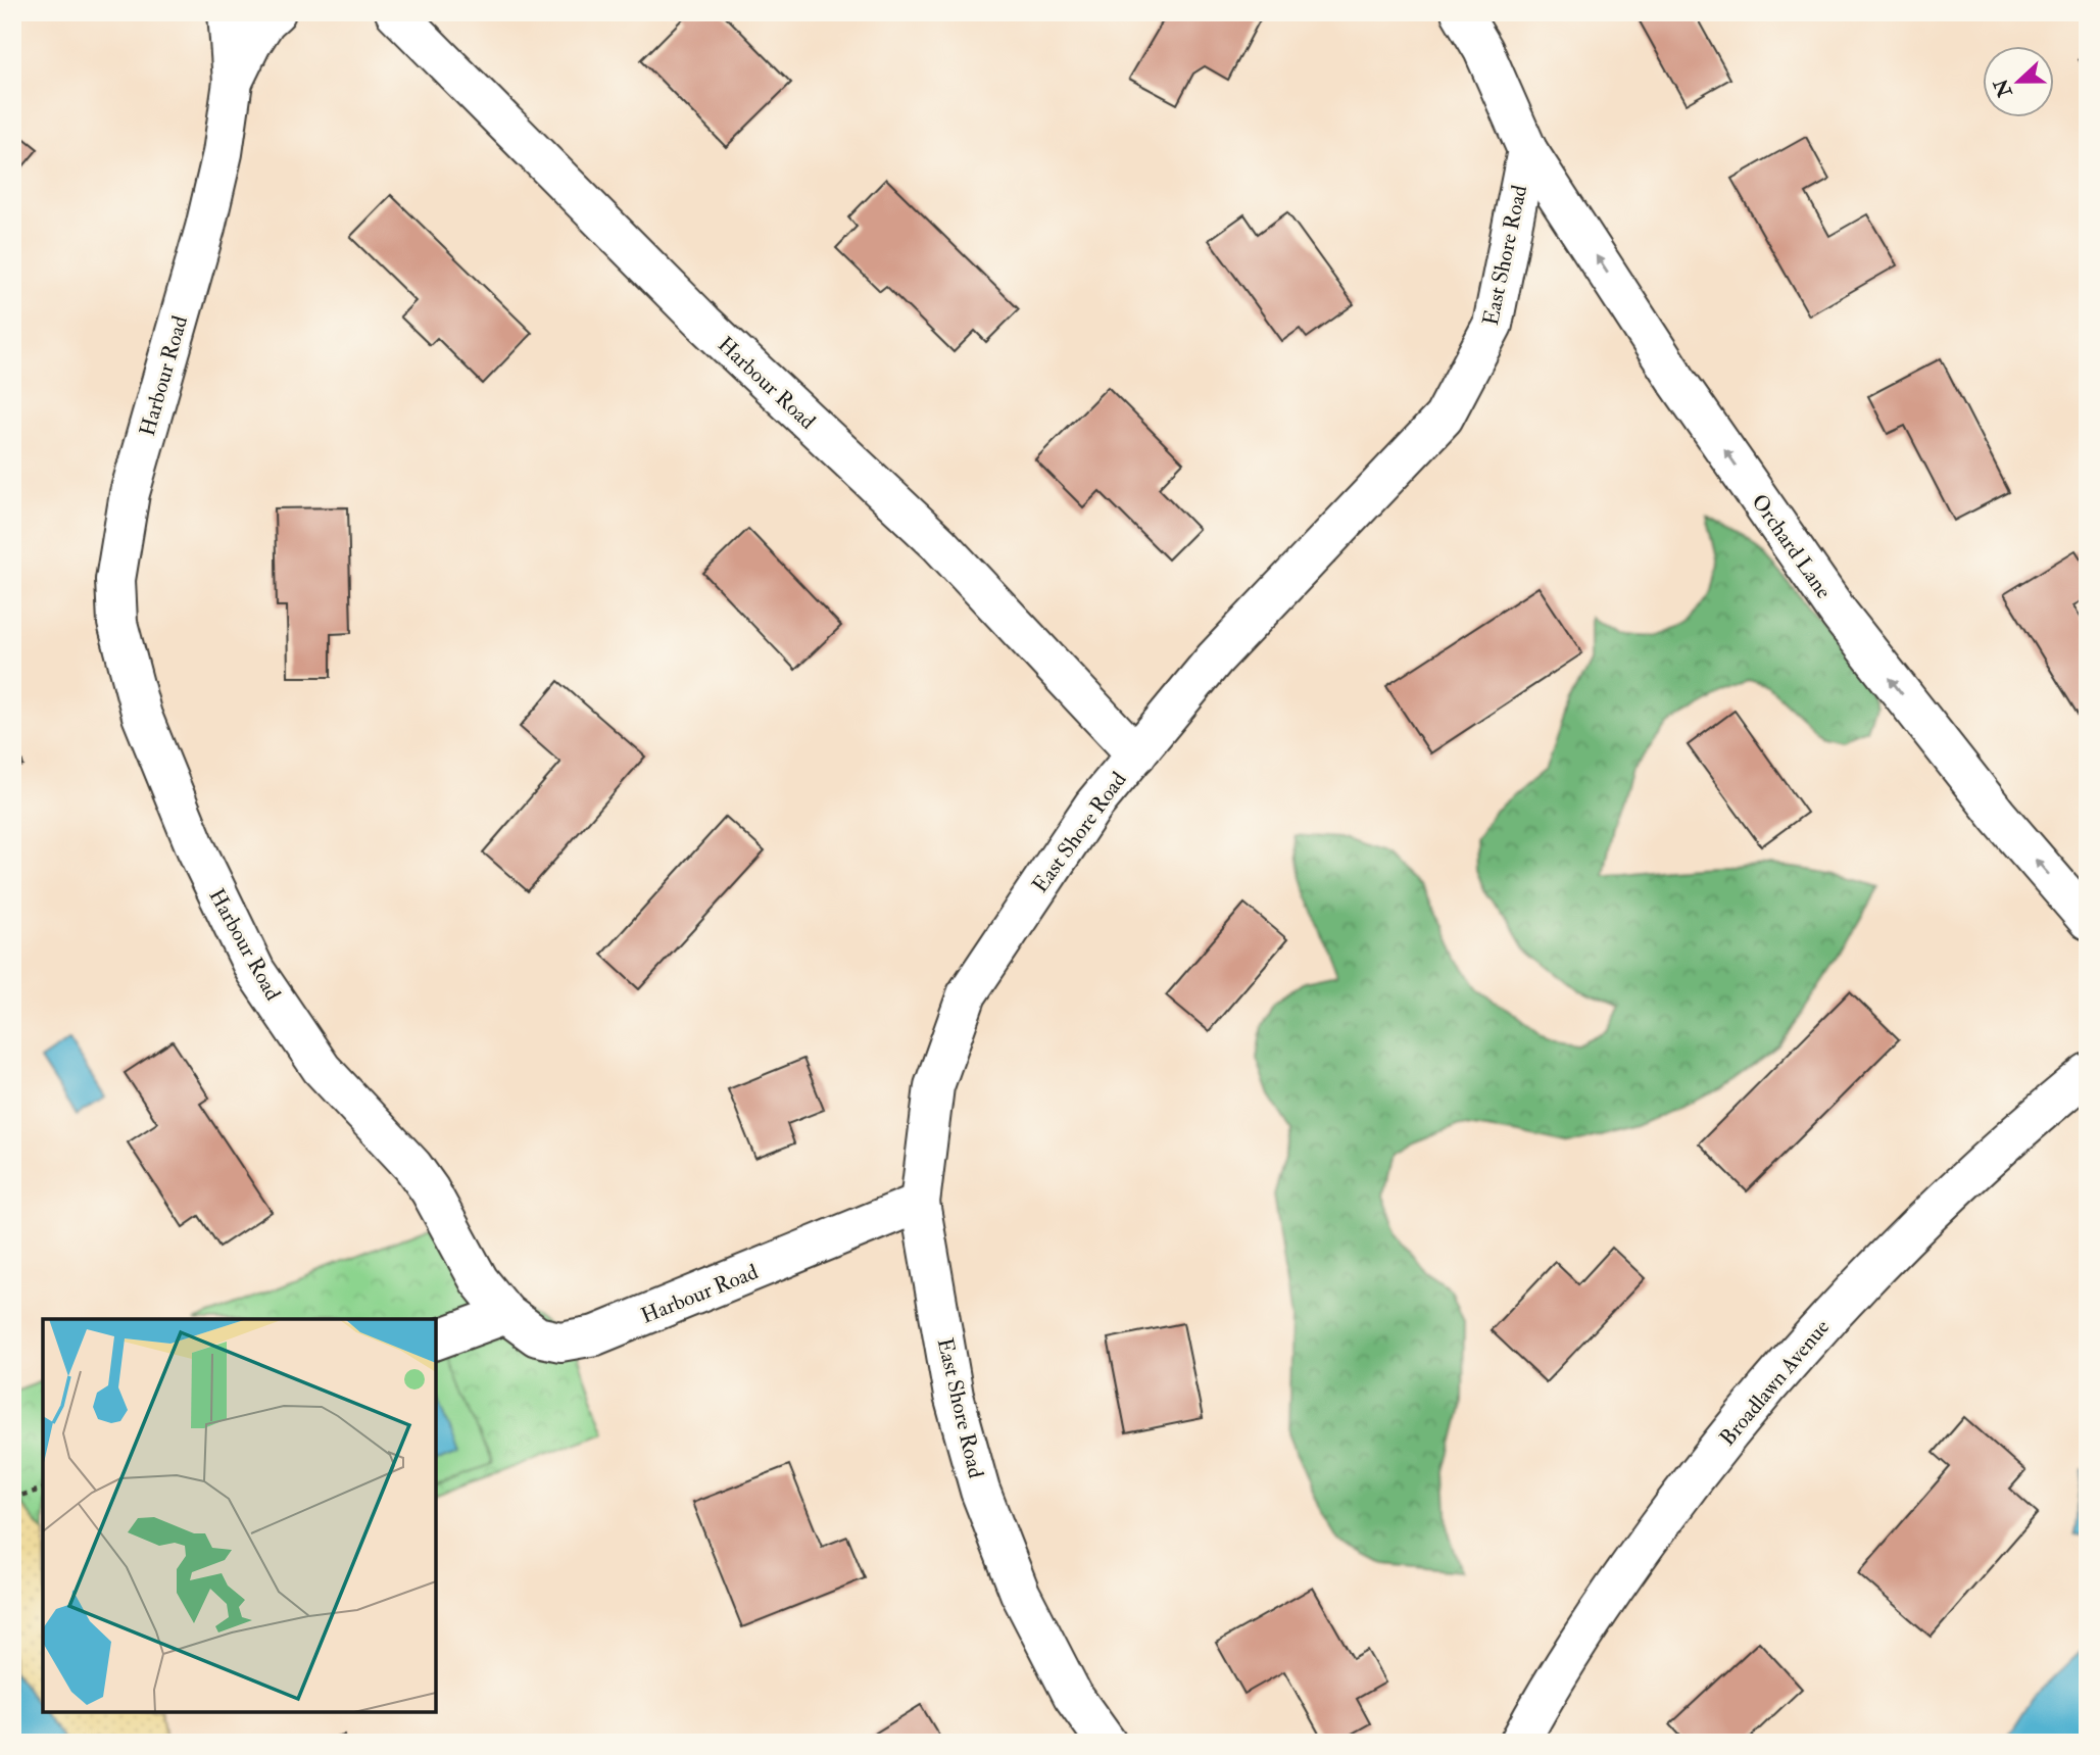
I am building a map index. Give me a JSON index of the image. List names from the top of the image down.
{
  "streets": {
    "street": [
      "East Shore Road",
      "Harbour Road",
      "Orchard Lane",
      "Broadlawn Avenue"
    ]
  },
  "crossings": [
    ["East Shore Road", "Harbour Road"],
    ["East Shore Road", "Orchard Lane"]
  ],
  "one_way": ["Orchard Lane"],
  "north": "left"
}
